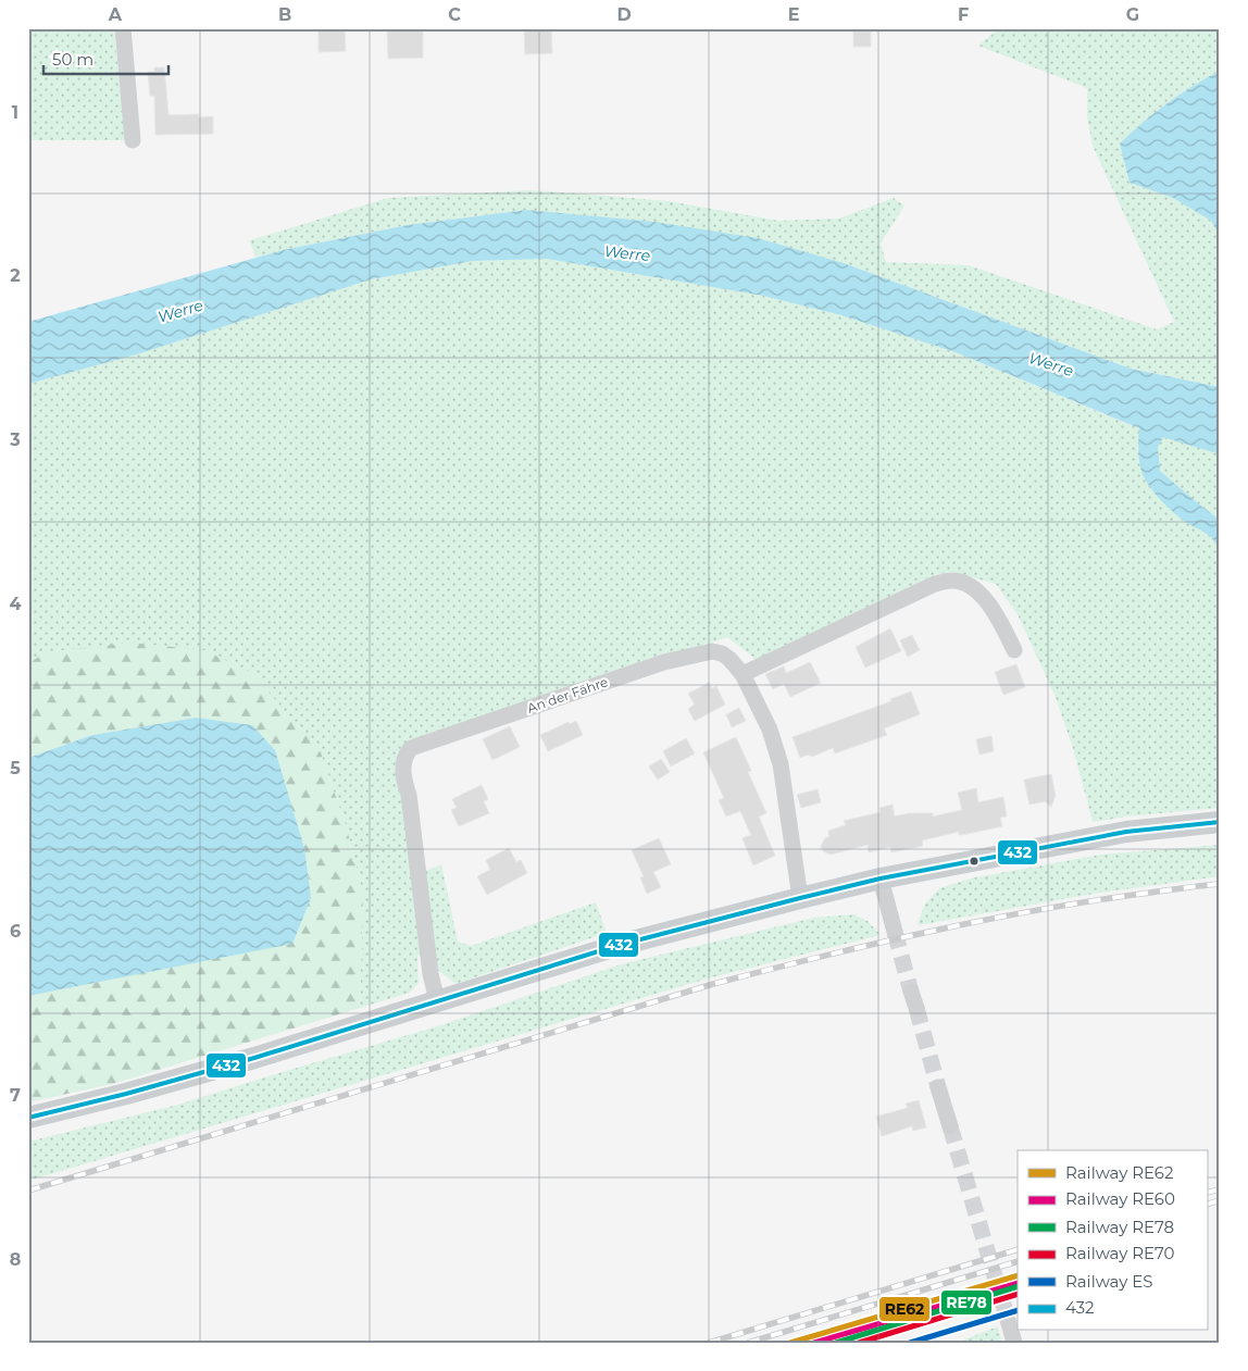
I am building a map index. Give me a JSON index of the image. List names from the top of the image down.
{
  "streets": {
    "street": ["An der Fähre"]
  },
  "water": ["Werre"],
  "lines": [
    "transit line 432",
    "rail line RE62",
    "rail line RE60",
    "rail line RE78",
    "rail line RE70",
    "rail line ES"
  ],
  "legend": [
    "Railway RE62",
    "Railway RE60",
    "Railway RE78",
    "Railway RE70",
    "Railway ES",
    "432"
  ],
  "scale_bar": "50 m",
  "grid": {
    "columns": [
      "A",
      "B",
      "C",
      "D",
      "E",
      "F",
      "G"
    ],
    "rows": [
      "1",
      "2",
      "3",
      "4",
      "5",
      "6",
      "7",
      "8"
    ]
  }
}
